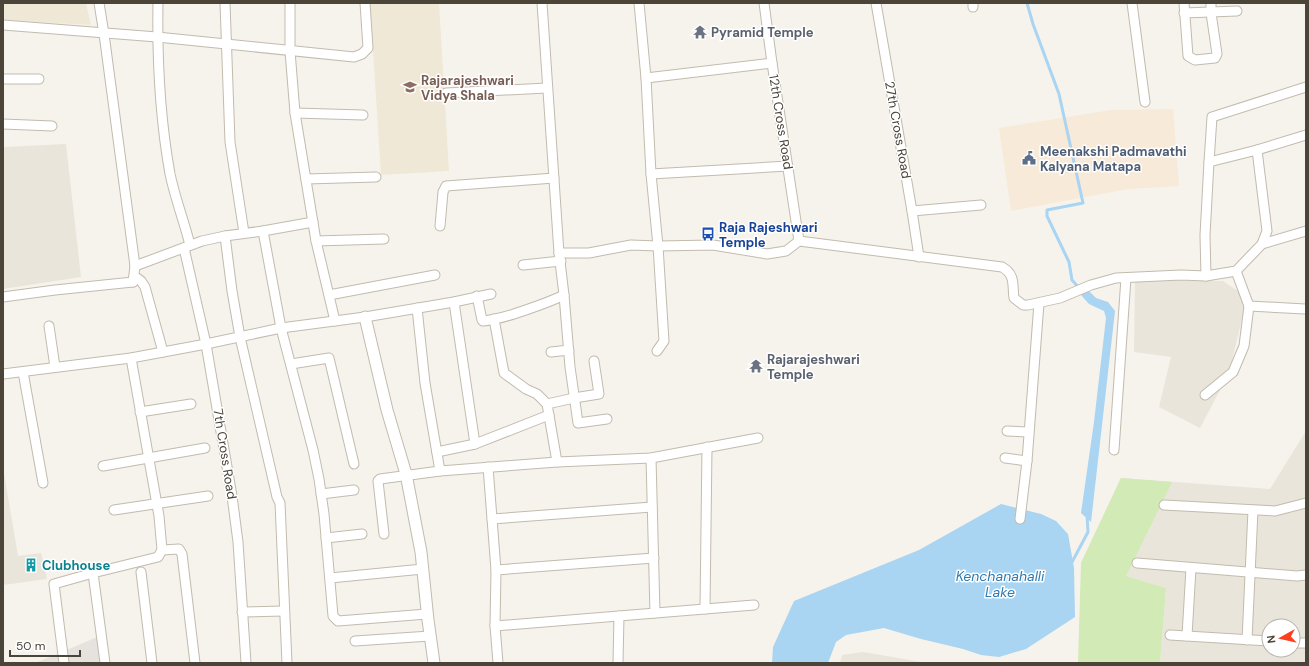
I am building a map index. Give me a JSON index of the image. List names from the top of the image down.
{
  "streets": {
    "street": ["12th Cross Road", "27th Cross Road", "7th Cross Road"]
  },
  "water": ["Kenchanahalli Lake"],
  "places": {
    "temple": ["Pyramid Temple", "Rajarajeshwari Temple"],
    "school or university": ["Rajarajeshwari Vidya Shala"],
    "public building": ["Meenakshi Padmavathi Kalyana Matapa"],
    "bus stop": ["Raja Rajeshwari Temple"],
    "building": ["Clubhouse"]
  },
  "scale_bar": "50 m",
  "north": "left"
}
